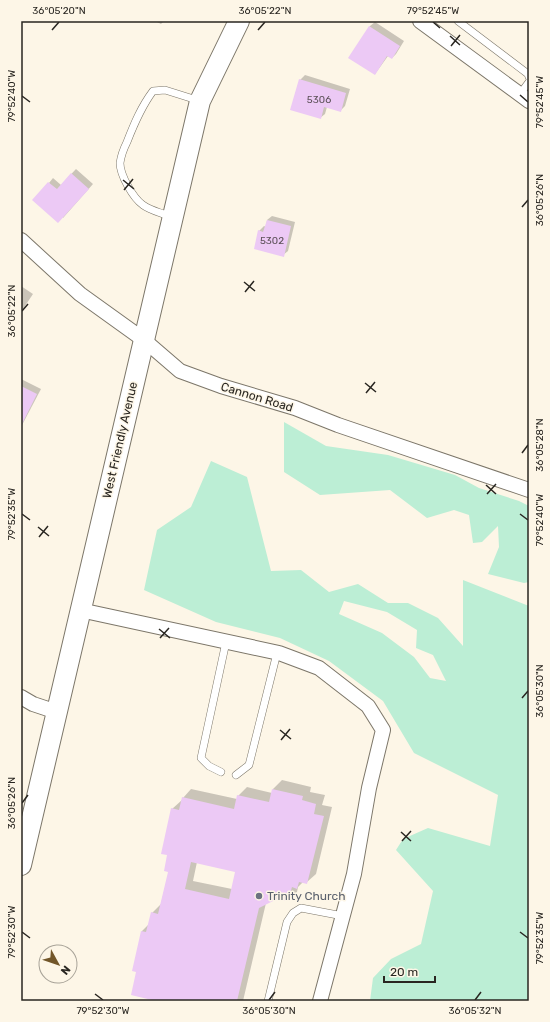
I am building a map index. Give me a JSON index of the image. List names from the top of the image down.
{
  "streets": {
    "main road": ["West Friendly Avenue"],
    "street": ["Cannon Road"]
  },
  "crossings": [
    ["Cannon Road", "West Friendly Avenue"]
  ],
  "places": ["Trinity Church"],
  "house_numbers": ["5306", "5302"],
  "scale_bar": "20 m",
  "north": "bottom right",
  "coordinates": [
    "36°05'20\"N",
    "36°05'22\"N",
    "79°52'45\"W",
    "79°52'40\"W",
    "36°05'26\"N",
    "36°05'28\"N",
    "79°52'35\"W",
    "36°05'30\"N",
    "79°52'30\"W",
    "36°05'32\"N"
  ]
}
